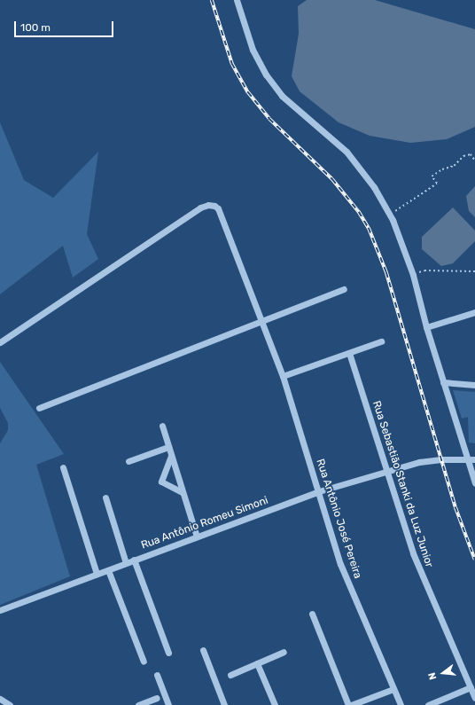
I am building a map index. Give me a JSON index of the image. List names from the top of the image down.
{
  "streets": {
    "street": ["Rua Sebastião Stanki da Luz Junior", "Rua Antônio José Pereira", "Rua Antônio Romeu Simoni"]
  },
  "crossings": [
    ["Rua Sebastião Stanki da Luz Junior", "Rua Antônio Romeu Simoni"],
    ["Rua Antônio José Pereira", "Rua Antônio Romeu Simoni"]
  ],
  "scale_bar": "100 m",
  "north": "left"
}
